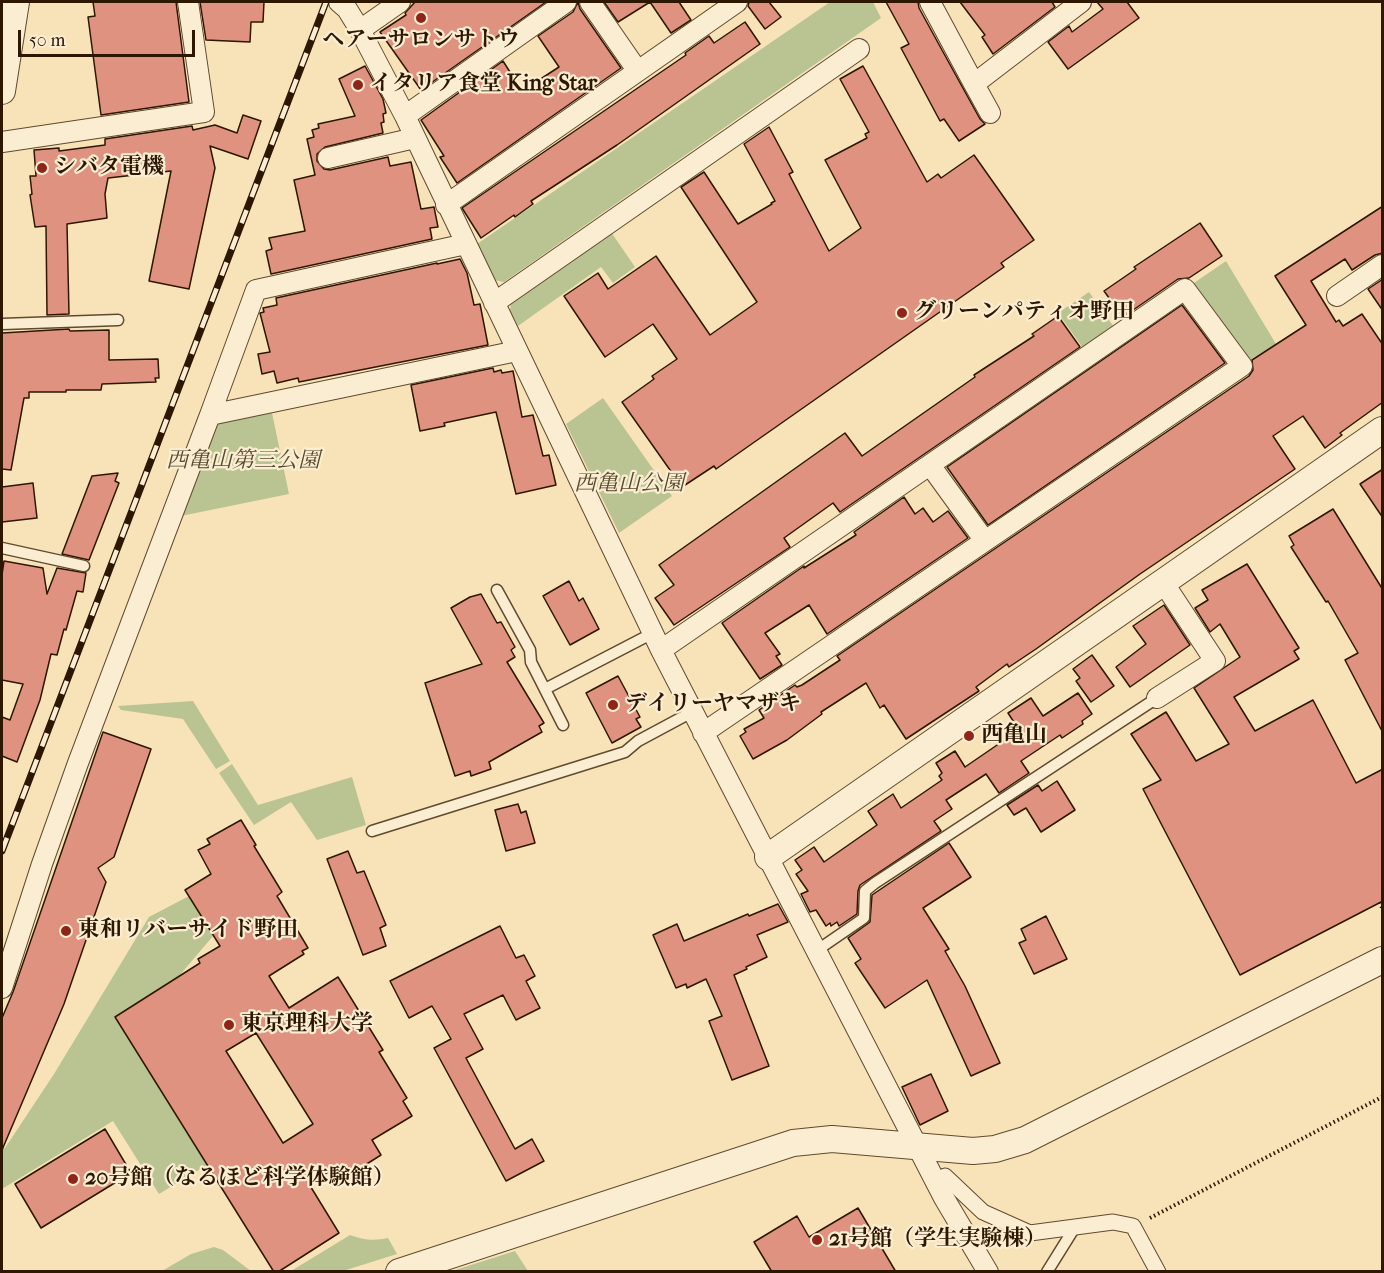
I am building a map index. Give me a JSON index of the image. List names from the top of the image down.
{
  "parks": ["西亀山第三公園", "西亀山公園"],
  "places": [
    "ヘアーサロンサトウ",
    "イタリア食堂 King Star",
    "シバタ電機",
    "グリーンパティオ野田",
    "デイリーヤマザキ",
    "西亀山",
    "東和リバーサイド野田",
    "東京理科大学",
    "20号館（なるほど科学体験館）",
    "21号館（学生実験棟）"
  ],
  "scale_bar": "50 m"
}
